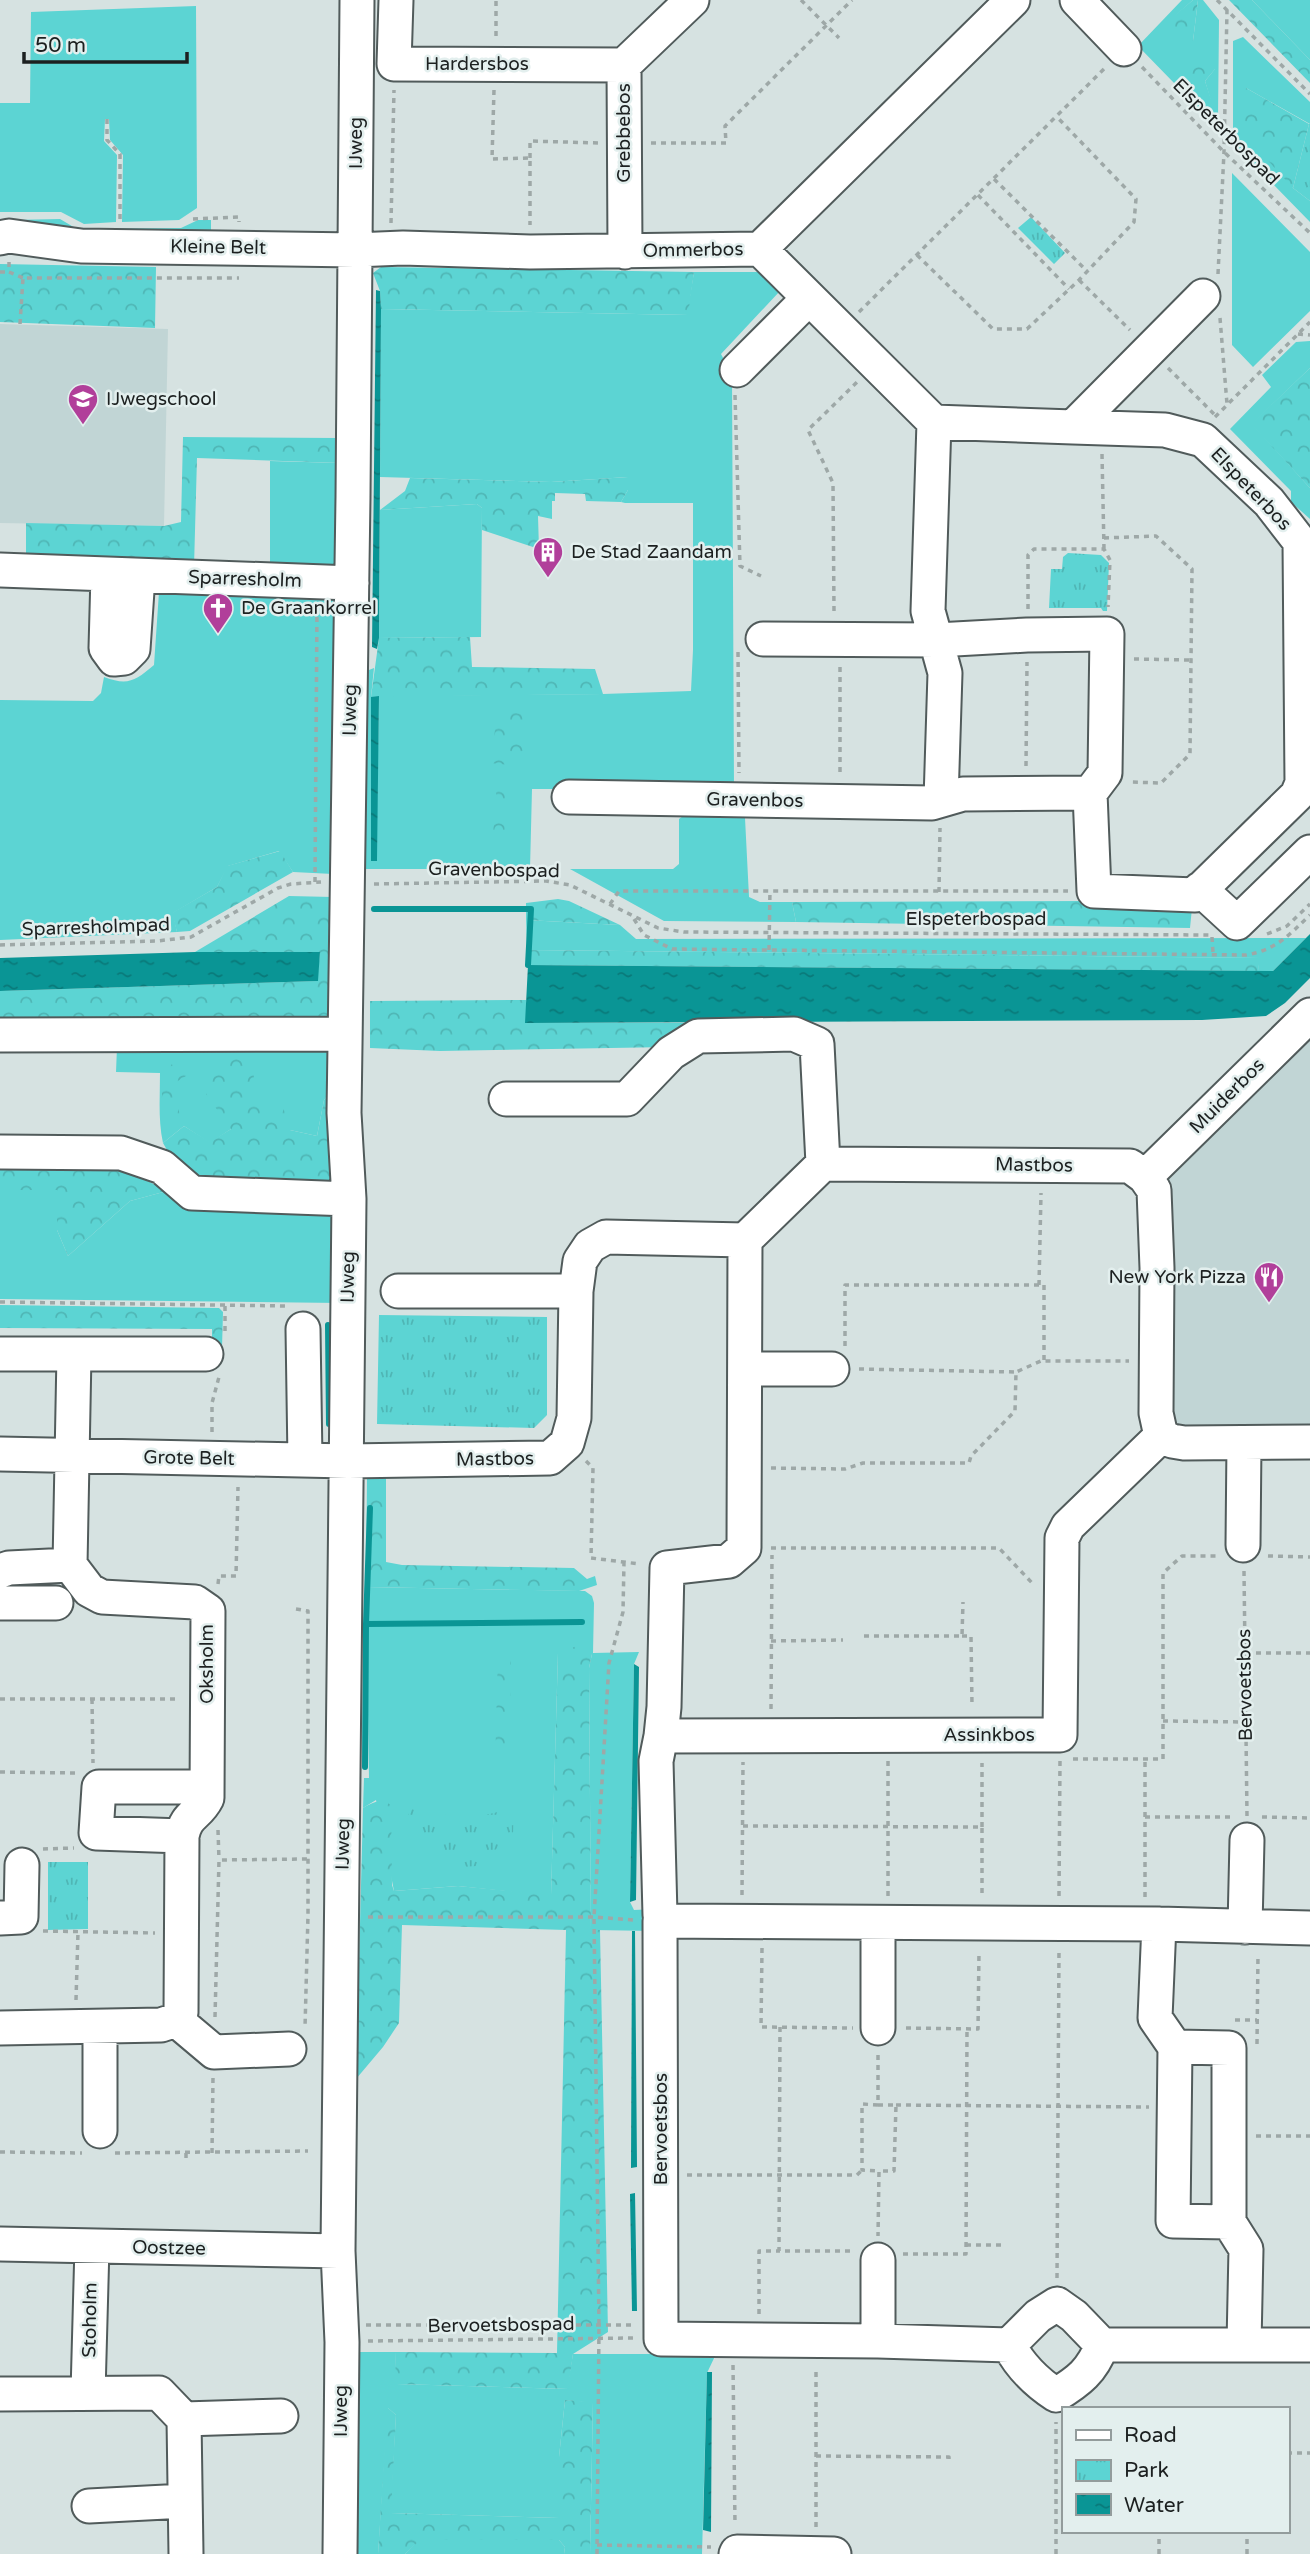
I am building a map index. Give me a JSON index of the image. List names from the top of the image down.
{
  "streets": {
    "street": [
      "Hardersbos",
      "Grebbebos",
      "IJweg",
      "Kleine Belt",
      "Ommerbos",
      "Elspeterbos",
      "Sparresholm",
      "Gravenbos",
      "Muiderbos",
      "Mastbos",
      "Grote Belt",
      "Oksholm",
      "Bervoetsbos",
      "Assinkbos",
      "Oostzee",
      "Stoholm"
    ],
    "path": [
      "Elspeterbospad",
      "Gravenbospad",
      "Sparresholmpad",
      "Bervoetsbospad"
    ]
  },
  "crossings": [
    ["Hardersbos", "Grebbebos"],
    ["Elspeterbospad", "Gravenbospad"],
    ["Grebbebos", "Ommerbos"],
    ["IJweg", "Kleine Belt"],
    ["IJweg", "Ommerbos"],
    ["IJweg", "Sparresholm"],
    ["IJweg", "Gravenbospad"],
    ["IJweg", "Sparresholmpad"],
    ["IJweg", "Mastbos"],
    ["IJweg", "Grote Belt"],
    ["IJweg", "Oostzee"],
    ["IJweg", "Bervoetsbospad"],
    ["Kleine Belt", "Ommerbos"],
    ["Gravenbospad", "Sparresholmpad"],
    ["Muiderbos", "Mastbos"],
    ["Mastbos", "Grote Belt"],
    ["Bervoetsbos", "Bervoetsbospad"],
    ["Oostzee", "Stoholm"]
  ],
  "places": {
    "school or university": ["IJwegschool"],
    "building": ["De Stad Zaandam"],
    "church": ["De Graankorrel"],
    "restaurant": ["New York Pizza"]
  },
  "legend": ["Road", "Park", "Water"],
  "scale_bar": "50 m"
}
